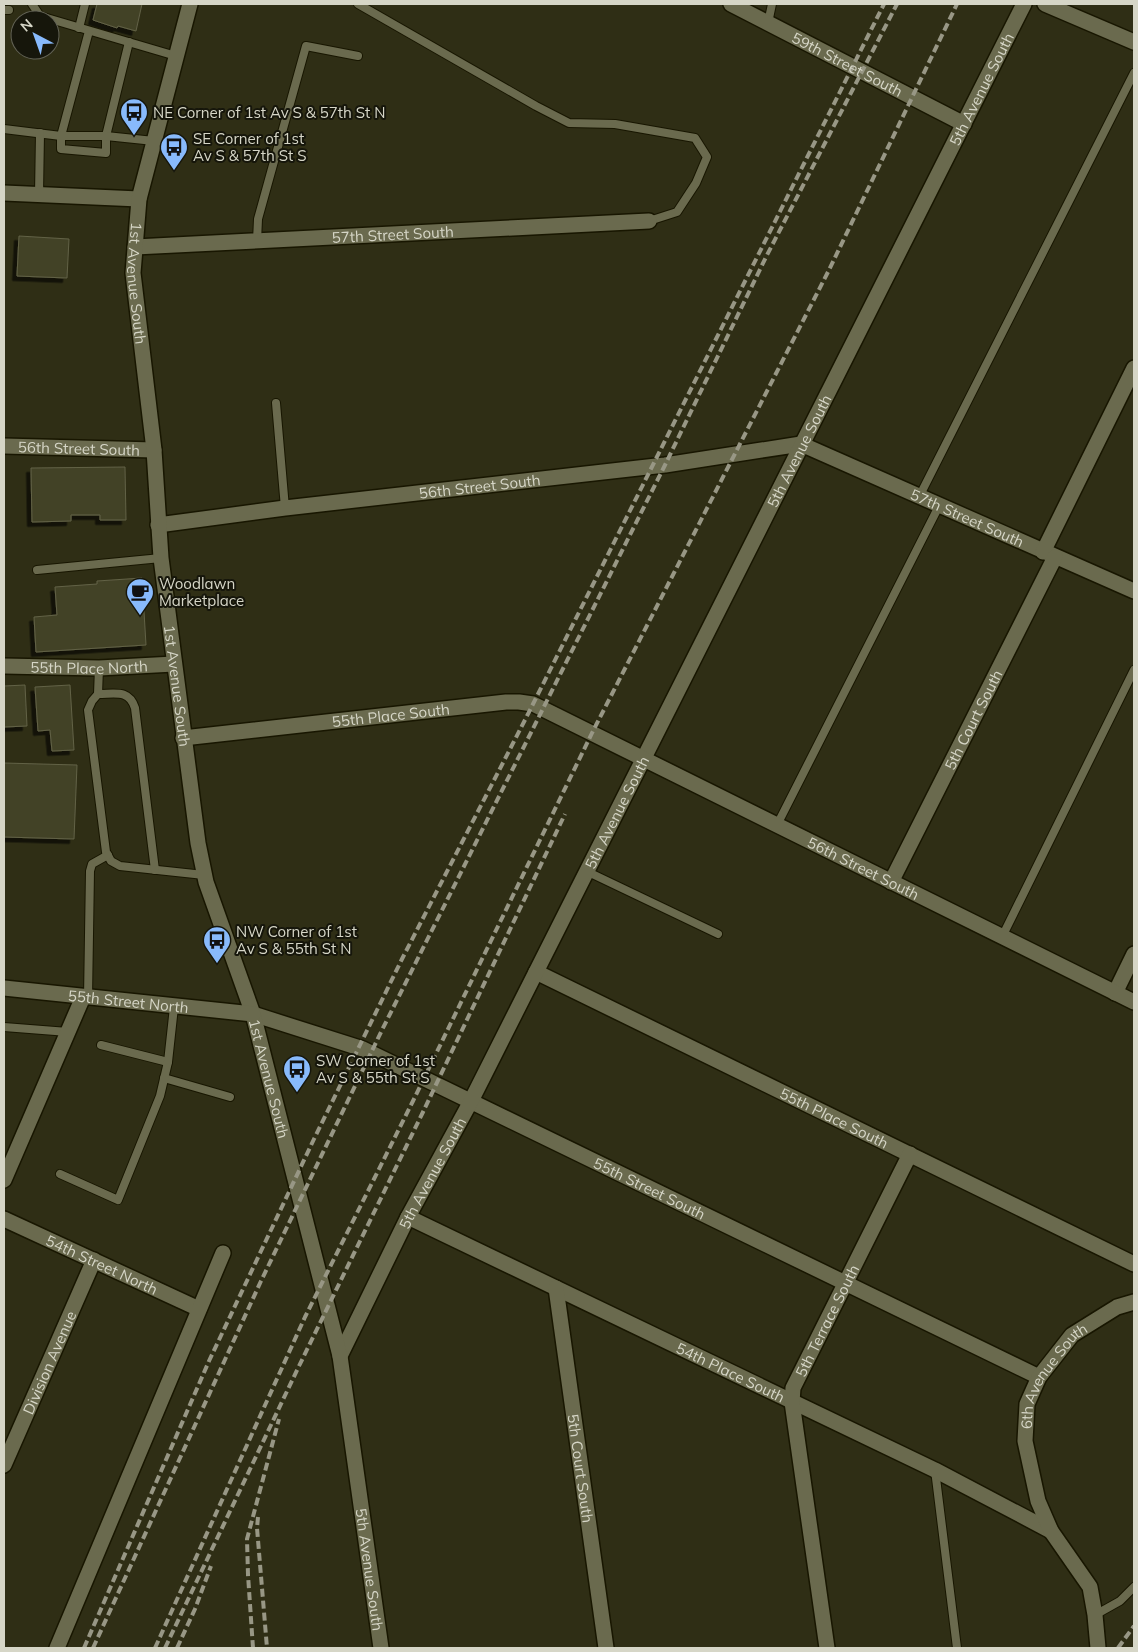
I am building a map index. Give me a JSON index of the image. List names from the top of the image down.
{
  "streets": {
    "street": [
      "59th Street South",
      "5th Avenue South",
      "57th Street South",
      "1st Avenue South",
      "56th Street South",
      "55th Place North",
      "55th Place South",
      "5th Court South",
      "55th Street North",
      "55th Street South",
      "54th Street North",
      "5th Terrace South",
      "Division Avenue",
      "54th Place South",
      "6th Avenue South"
    ]
  },
  "crossings": [
    ["59th Street South", "5th Avenue South"],
    ["5th Avenue South", "57th Street South"],
    ["5th Avenue South", "1st Avenue South"],
    ["5th Avenue South", "56th Street South"],
    ["5th Avenue South", "55th Place South"],
    ["5th Avenue South", "55th Street South"],
    ["5th Avenue South", "54th Place South"],
    ["57th Street South", "1st Avenue South"],
    ["57th Street South", "56th Street South"],
    ["57th Street South", "5th Court South"],
    ["1st Avenue South", "56th Street South"],
    ["1st Avenue South", "55th Place North"],
    ["1st Avenue South", "55th Place South"],
    ["1st Avenue South", "55th Street North"],
    ["1st Avenue South", "55th Street South"],
    ["56th Street South", "55th Place South"],
    ["56th Street South", "5th Court South"],
    ["55th Place South", "5th Terrace South"],
    ["5th Court South", "54th Place South"],
    ["55th Street North", "55th Street South"],
    ["55th Street South", "5th Terrace South"],
    ["55th Street South", "6th Avenue South"],
    ["54th Street North", "Division Avenue"],
    ["5th Terrace South", "54th Place South"],
    ["54th Place South", "6th Avenue South"]
  ],
  "places": {
    "bus stop": [
      "NE Corner of 1st Av S & 57th St N",
      "SE Corner of 1st Av S & 57th St S",
      "NW Corner of 1st Av S & 55th St N",
      "SW Corner of 1st Av S & 55th St S"
    ],
    "cafe": ["Woodlawn Marketplace"]
  },
  "north": "top left"
}
